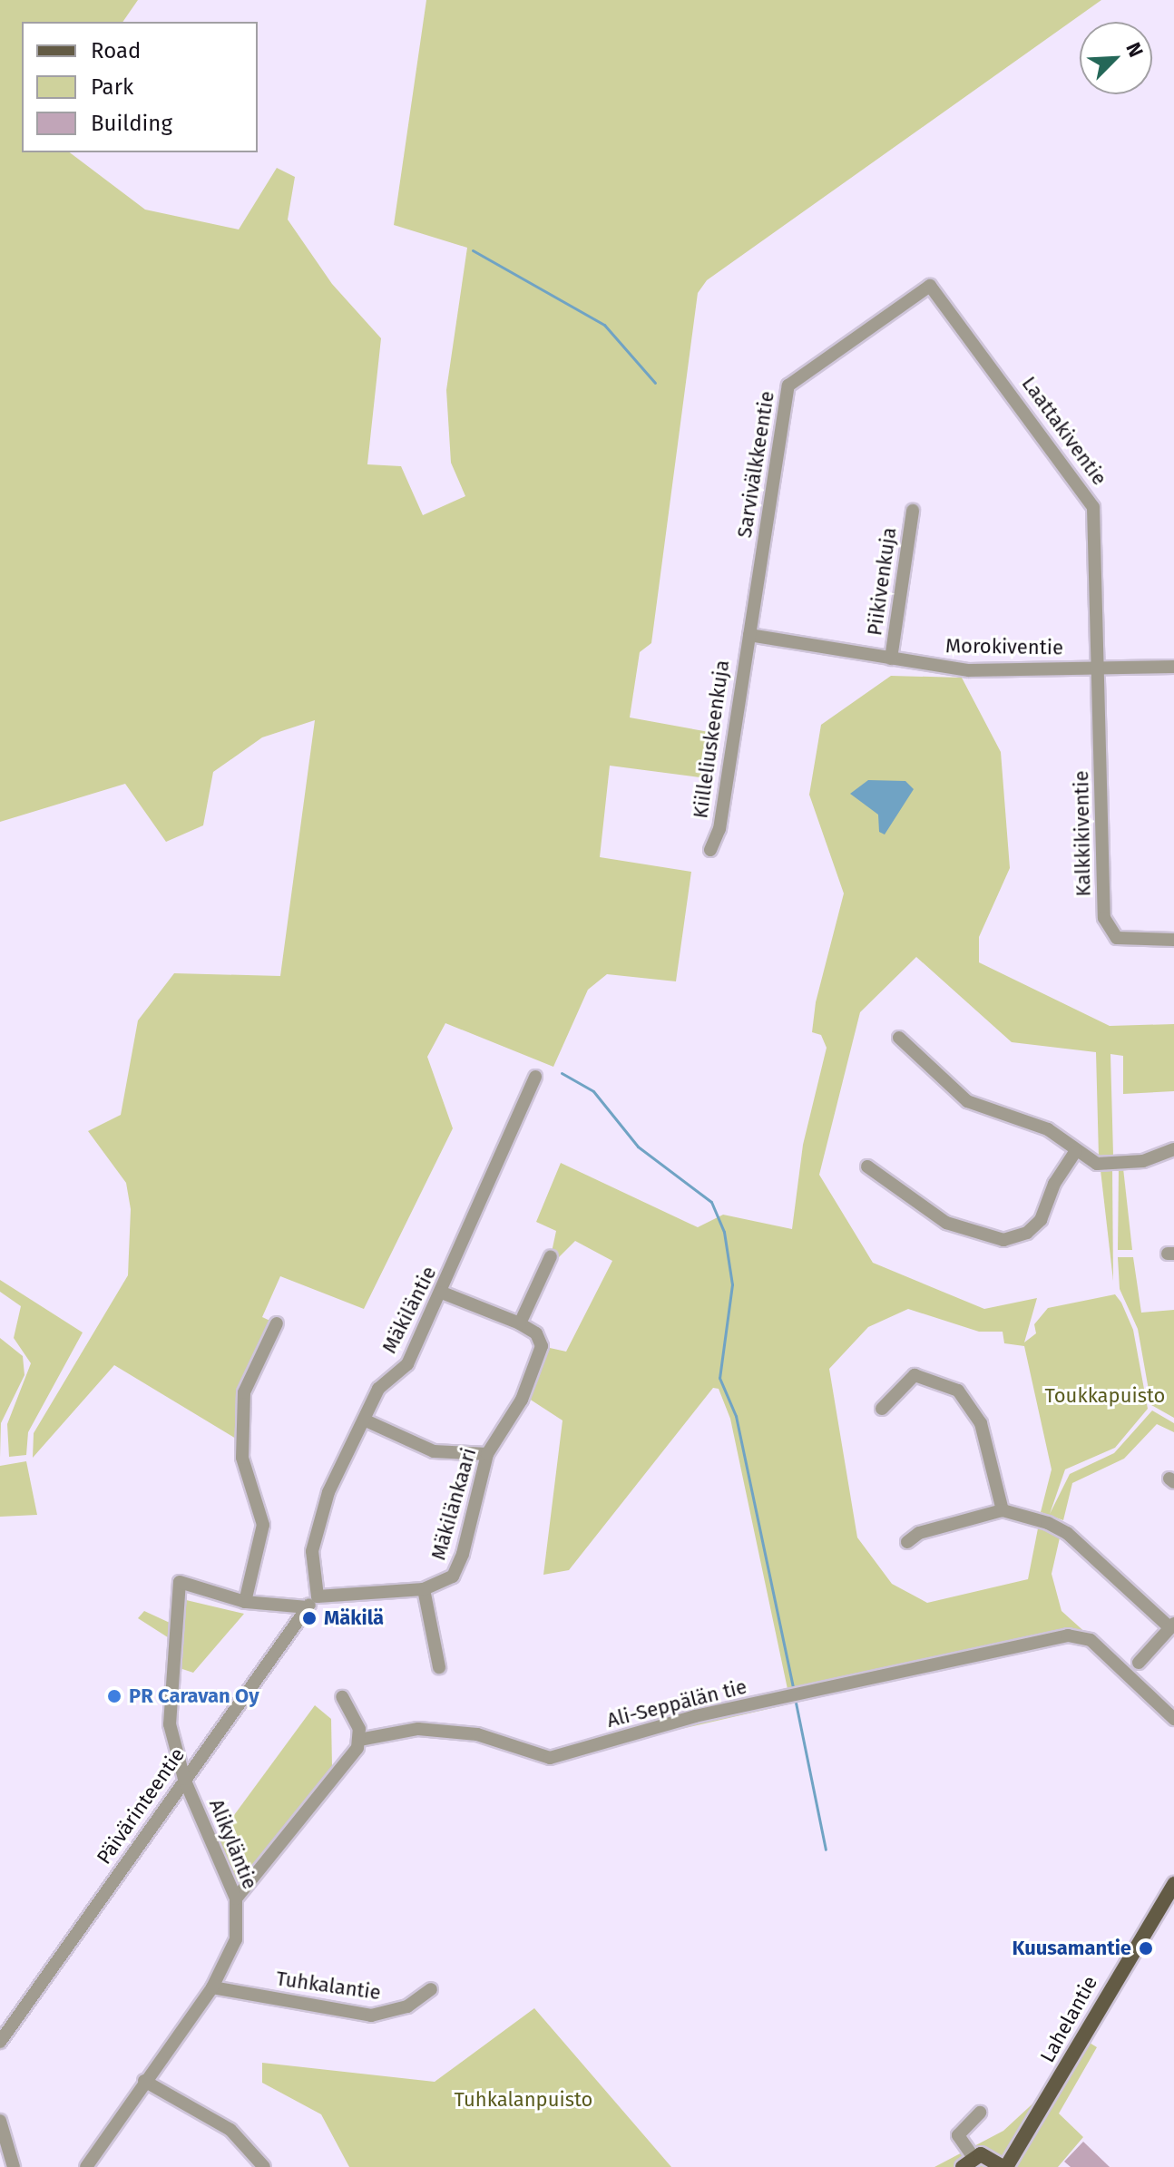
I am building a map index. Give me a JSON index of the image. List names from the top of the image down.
{
  "streets": {
    "main road": ["Lahelantie"],
    "street": [
      "Laattakiventie",
      "Sarvivälkkeentie",
      "Piikivenkuja",
      "Morokiventie",
      "Kiilleliuskeenkuja",
      "Kalkkikiventie",
      "Mäkiläntie",
      "Mäkilänkaari",
      "Ali-Seppälän tie",
      "Päivärinteentie",
      "Alikyläntie",
      "Tuhkalantie"
    ]
  },
  "crossings": [
    ["Laattakiventie", "Sarvivälkkeentie"],
    ["Laattakiventie", "Morokiventie"],
    ["Laattakiventie", "Kalkkikiventie"],
    ["Sarvivälkkeentie", "Morokiventie"],
    ["Sarvivälkkeentie", "Kiilleliuskeenkuja"],
    ["Piikivenkuja", "Morokiventie"],
    ["Morokiventie", "Kiilleliuskeenkuja"],
    ["Morokiventie", "Kalkkikiventie"],
    ["Mäkiläntie", "Mäkilänkaari"],
    ["Mäkiläntie", "Päivärinteentie"],
    ["Mäkilänkaari", "Päivärinteentie"],
    ["Päivärinteentie", "Alikyläntie"],
    ["Alikyläntie", "Tuhkalantie"]
  ],
  "parks": ["Toukkapuisto", "Tuhkalanpuisto"],
  "places": ["Mäkilä", "PR Caravan Oy", "Kuusamantie"],
  "legend": ["Road", "Park", "Building"],
  "north": "top right"
}
